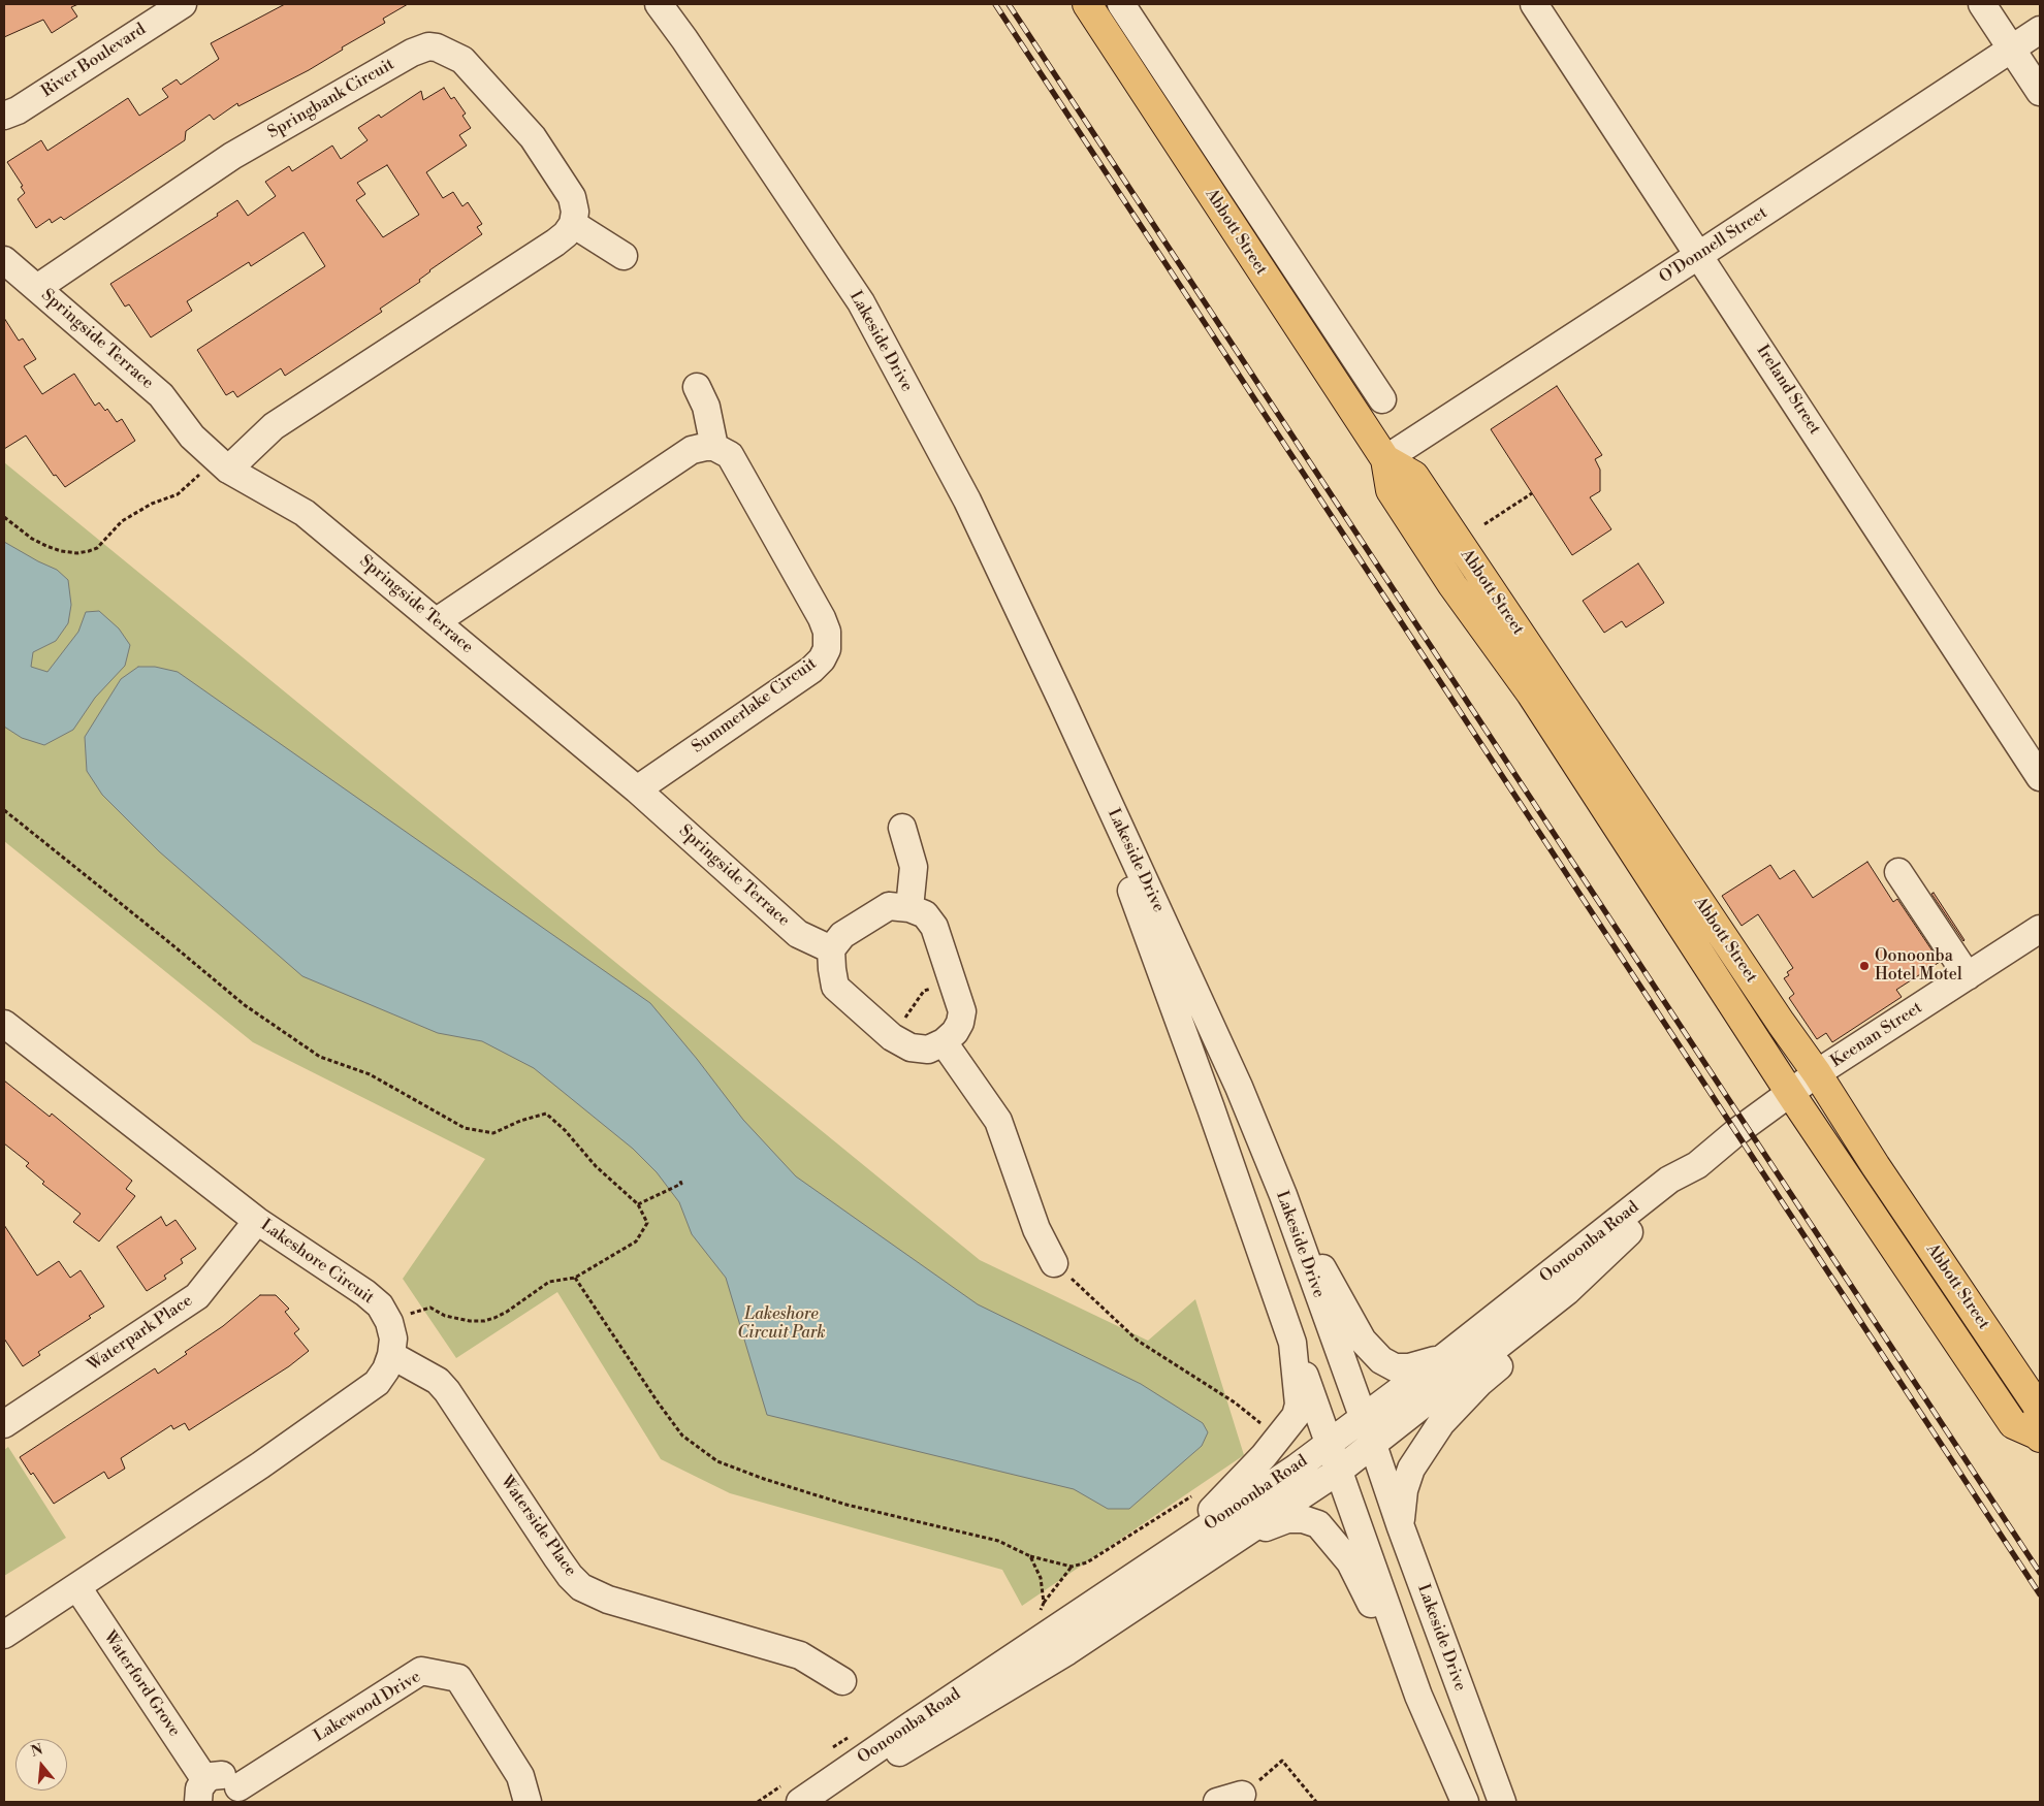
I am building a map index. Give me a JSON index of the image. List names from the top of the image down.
{
  "streets": {
    "main road": ["Abbott Street"],
    "street": [
      "River Boulevard",
      "Springbank Circuit",
      "O'Donnell Street",
      "Springside Terrace",
      "Lakeside Drive",
      "Ireland Street",
      "Summerlake Circuit",
      "Keenan Street",
      "Oonoonba Road",
      "Lakeshore Circuit",
      "Waterpark Place",
      "Waterside Place",
      "Waterford Grove",
      "Lakewood Drive"
    ]
  },
  "crossings": [
    ["Springbank Circuit", "Springside Terrace"],
    ["Abbott Street", "O'Donnell Street"],
    ["Abbott Street", "Keenan Street"],
    ["Abbott Street", "Oonoonba Road"],
    ["O'Donnell Street", "Ireland Street"],
    ["Springside Terrace", "Summerlake Circuit"],
    ["Lakeside Drive", "Oonoonba Road"],
    ["Keenan Street", "Oonoonba Road"],
    ["Lakeshore Circuit", "Waterpark Place"],
    ["Lakeshore Circuit", "Waterside Place"],
    ["Lakeshore Circuit", "Waterford Grove"]
  ],
  "parks": ["Lakeshore Circuit Park"],
  "places": ["Oonoonba Hotel Motel"],
  "north": "top"
}
